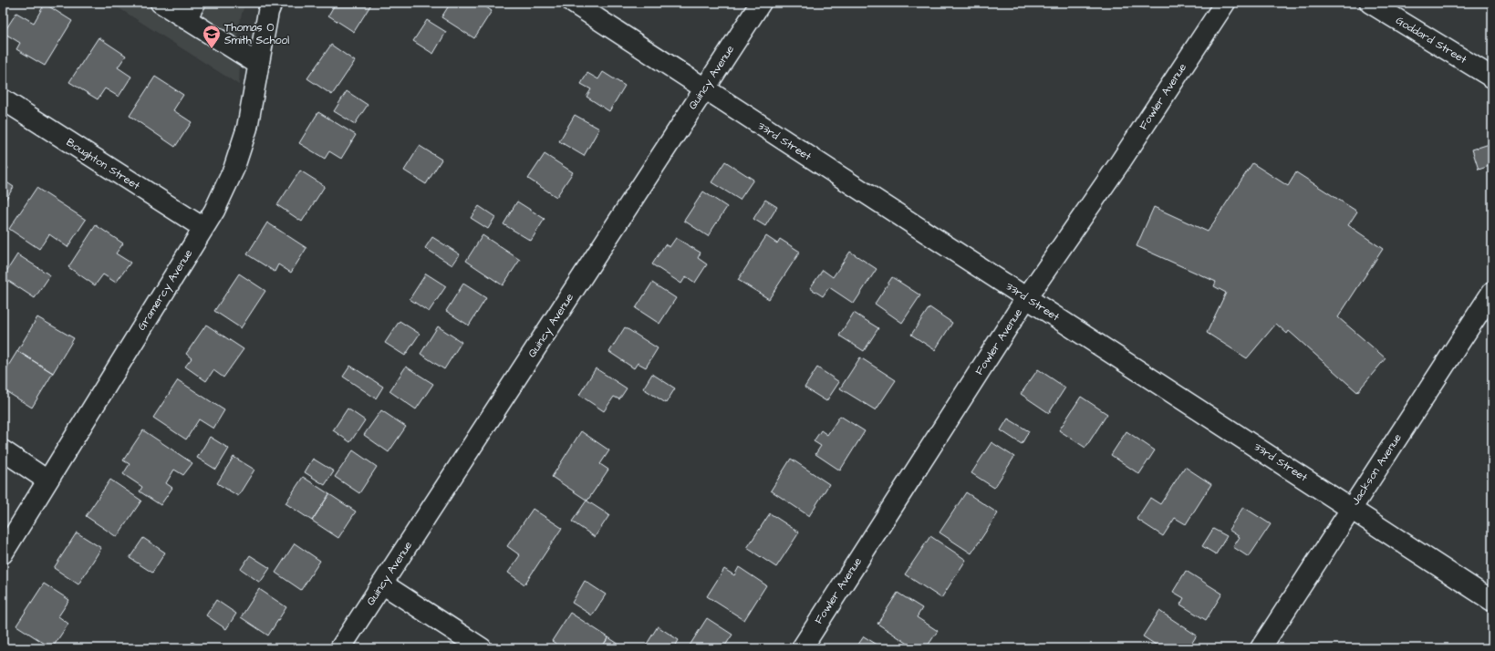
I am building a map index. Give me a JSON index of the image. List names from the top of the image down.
{
  "streets": {
    "street": [
      "Goddard Street",
      "Quincy Avenue",
      "Fowler Avenue",
      "33rd Street",
      "Boughton Street",
      "Gramercy Avenue",
      "Jackson Avenue"
    ]
  },
  "crossings": [
    ["Quincy Avenue", "33rd Street"],
    ["Fowler Avenue", "33rd Street"],
    ["33rd Street", "Jackson Avenue"],
    ["Boughton Street", "Gramercy Avenue"]
  ],
  "places": {
    "school or university": ["Thomas O Smith School"]
  }
}
